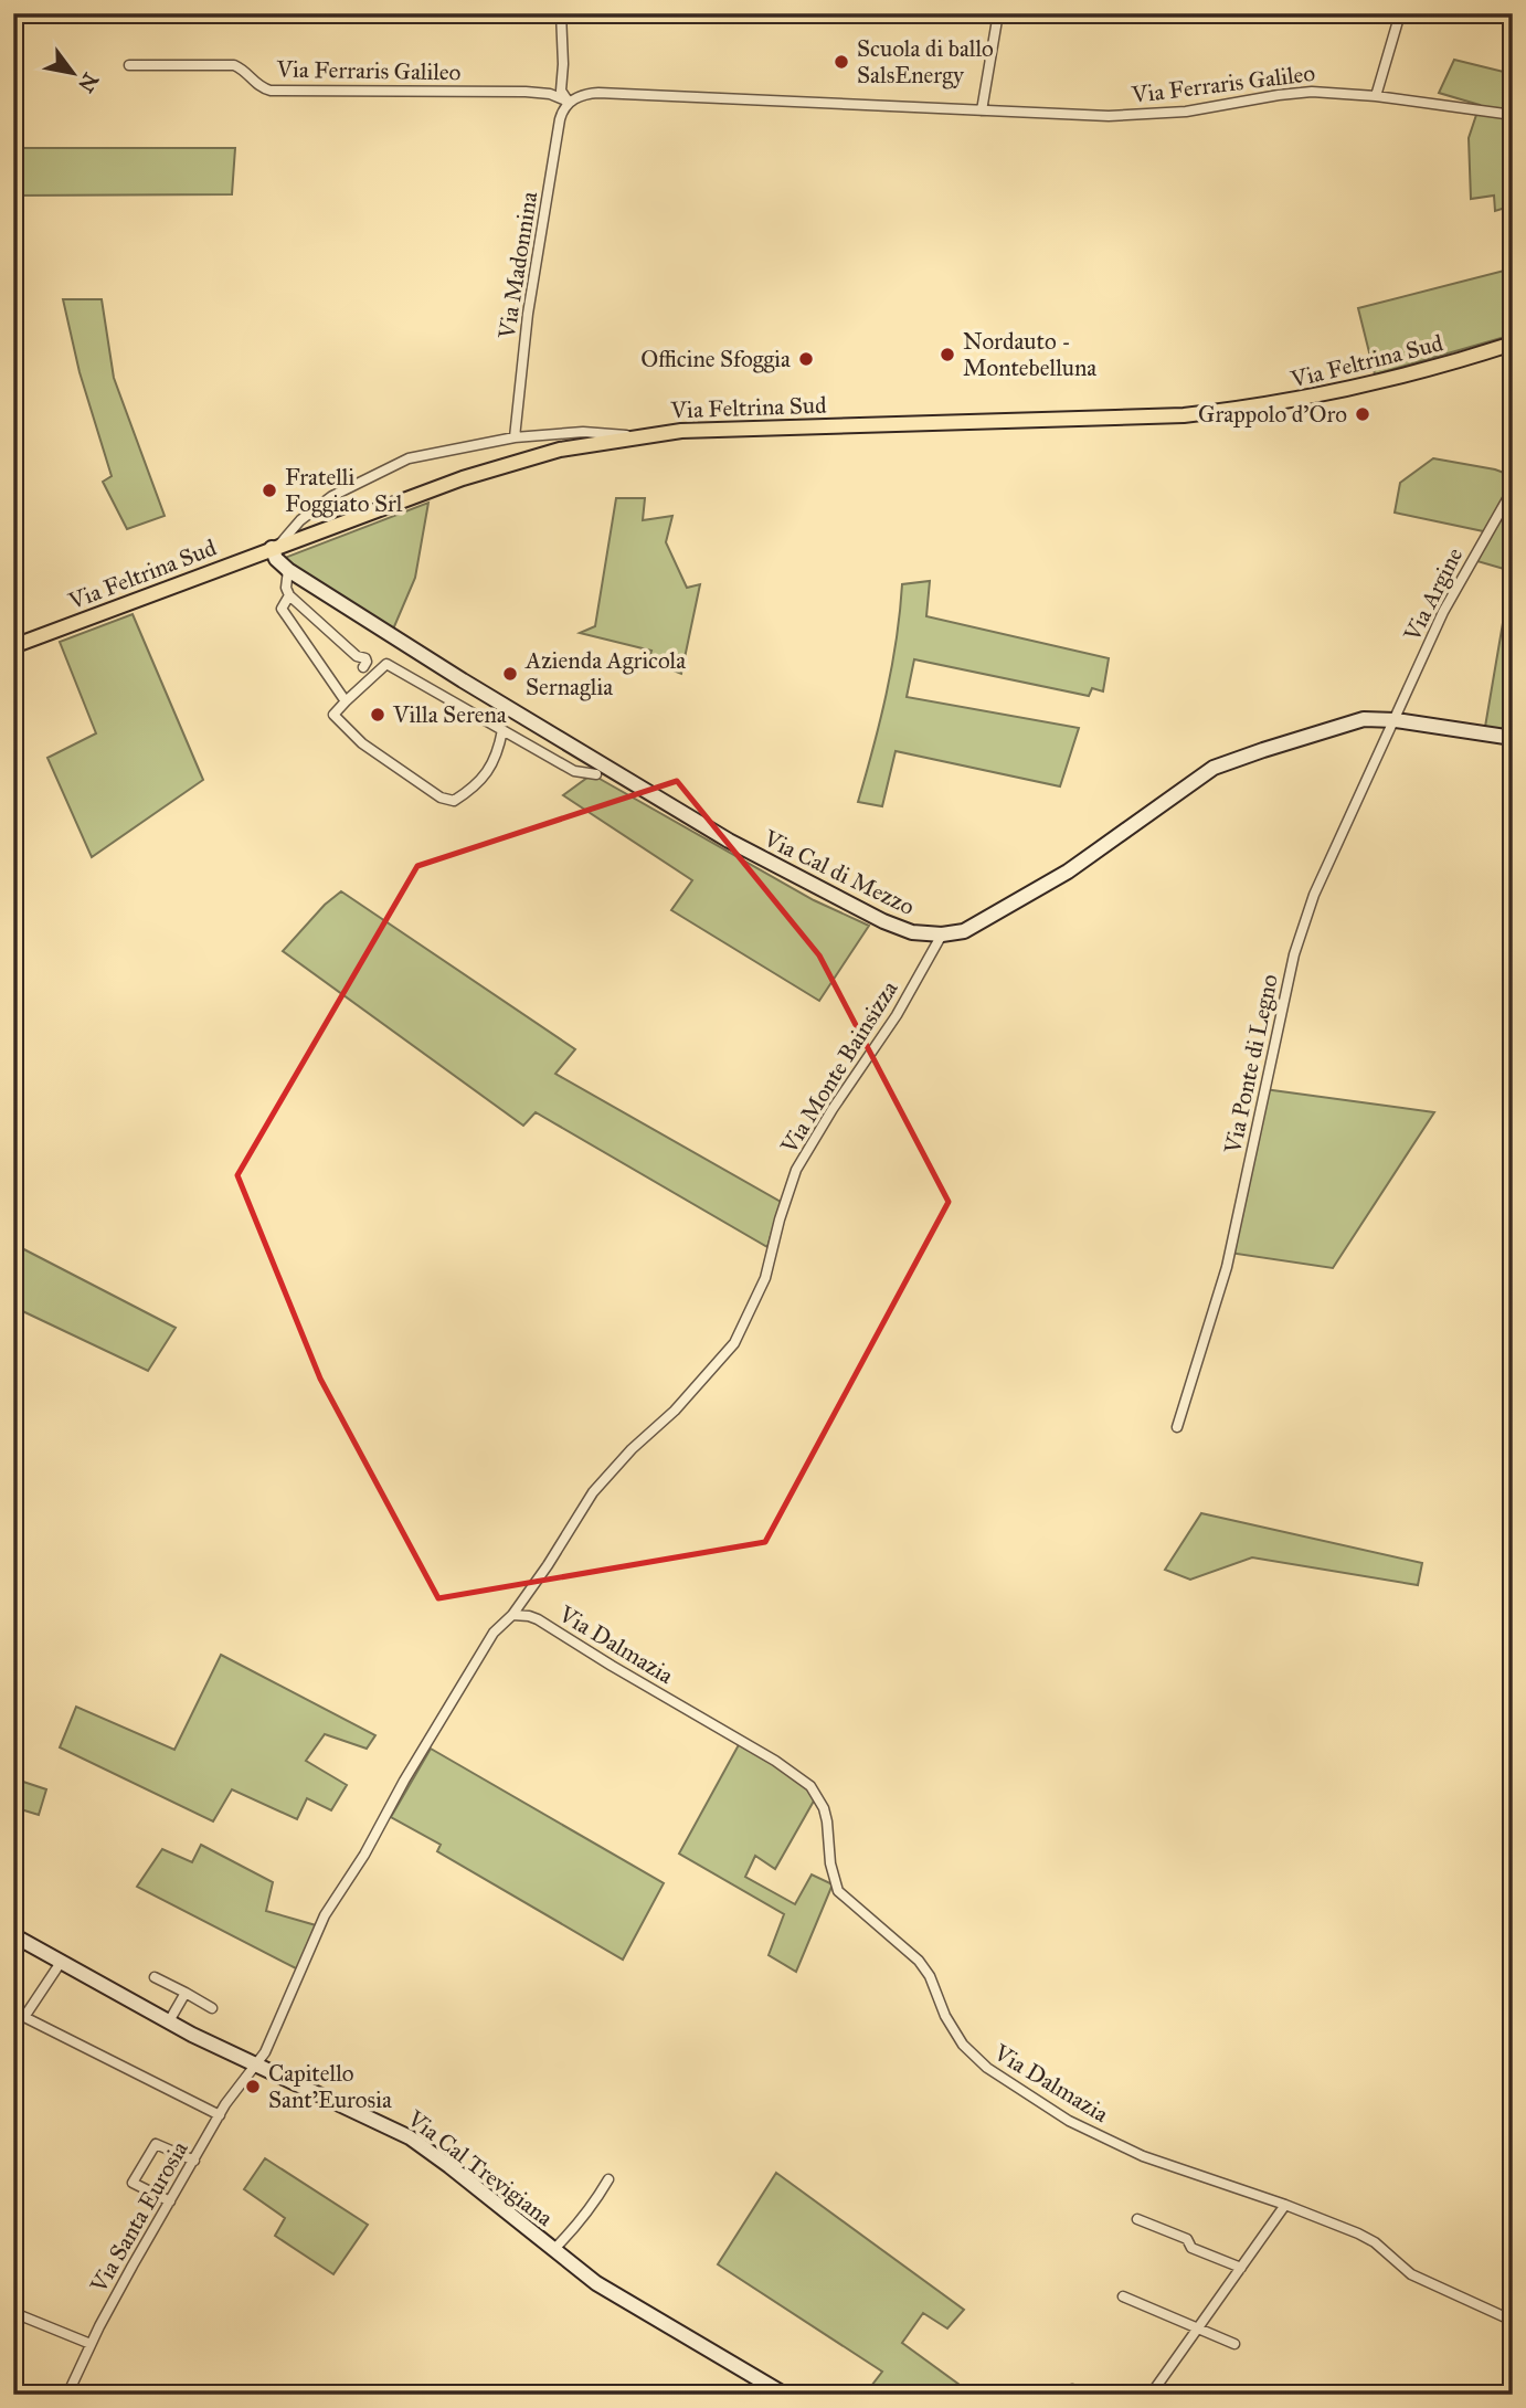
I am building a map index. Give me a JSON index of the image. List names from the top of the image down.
{
  "streets": {
    "main road": ["Via Feltrina Sud"],
    "street": [
      "Via Ferraris Galileo",
      "Via Madonnina",
      "Via Argine",
      "Via Cal di Mezzo",
      "Via Ponte di Legno",
      "Via Monte Bainsizza",
      "Via Dalmazia",
      "Via Cal Trevigiana",
      "Via Santa Eurosia"
    ]
  },
  "crossings": [
    ["Via Ferraris Galileo", "Via Madonnina"],
    ["Via Feltrina Sud", "Via Cal di Mezzo"],
    ["Via Argine", "Via Cal di Mezzo"],
    ["Via Argine", "Via Ponte di Legno"],
    ["Via Cal di Mezzo", "Via Ponte di Legno"],
    ["Via Cal di Mezzo", "Via Monte Bainsizza"],
    ["Via Monte Bainsizza", "Via Dalmazia"],
    ["Via Cal Trevigiana", "Via Santa Eurosia"]
  ],
  "places": [
    "Scuola di ballo SalsEnergy",
    "Nordauto - Montebelluna",
    "Officine Sfoggia",
    "Grappolo d'Oro",
    "Fratelli Foggiato Srl",
    "Azienda Agricola Sernaglia",
    "Villa Serena",
    "Capitello Sant'Eurosia"
  ],
  "north": "bottom right"
}
